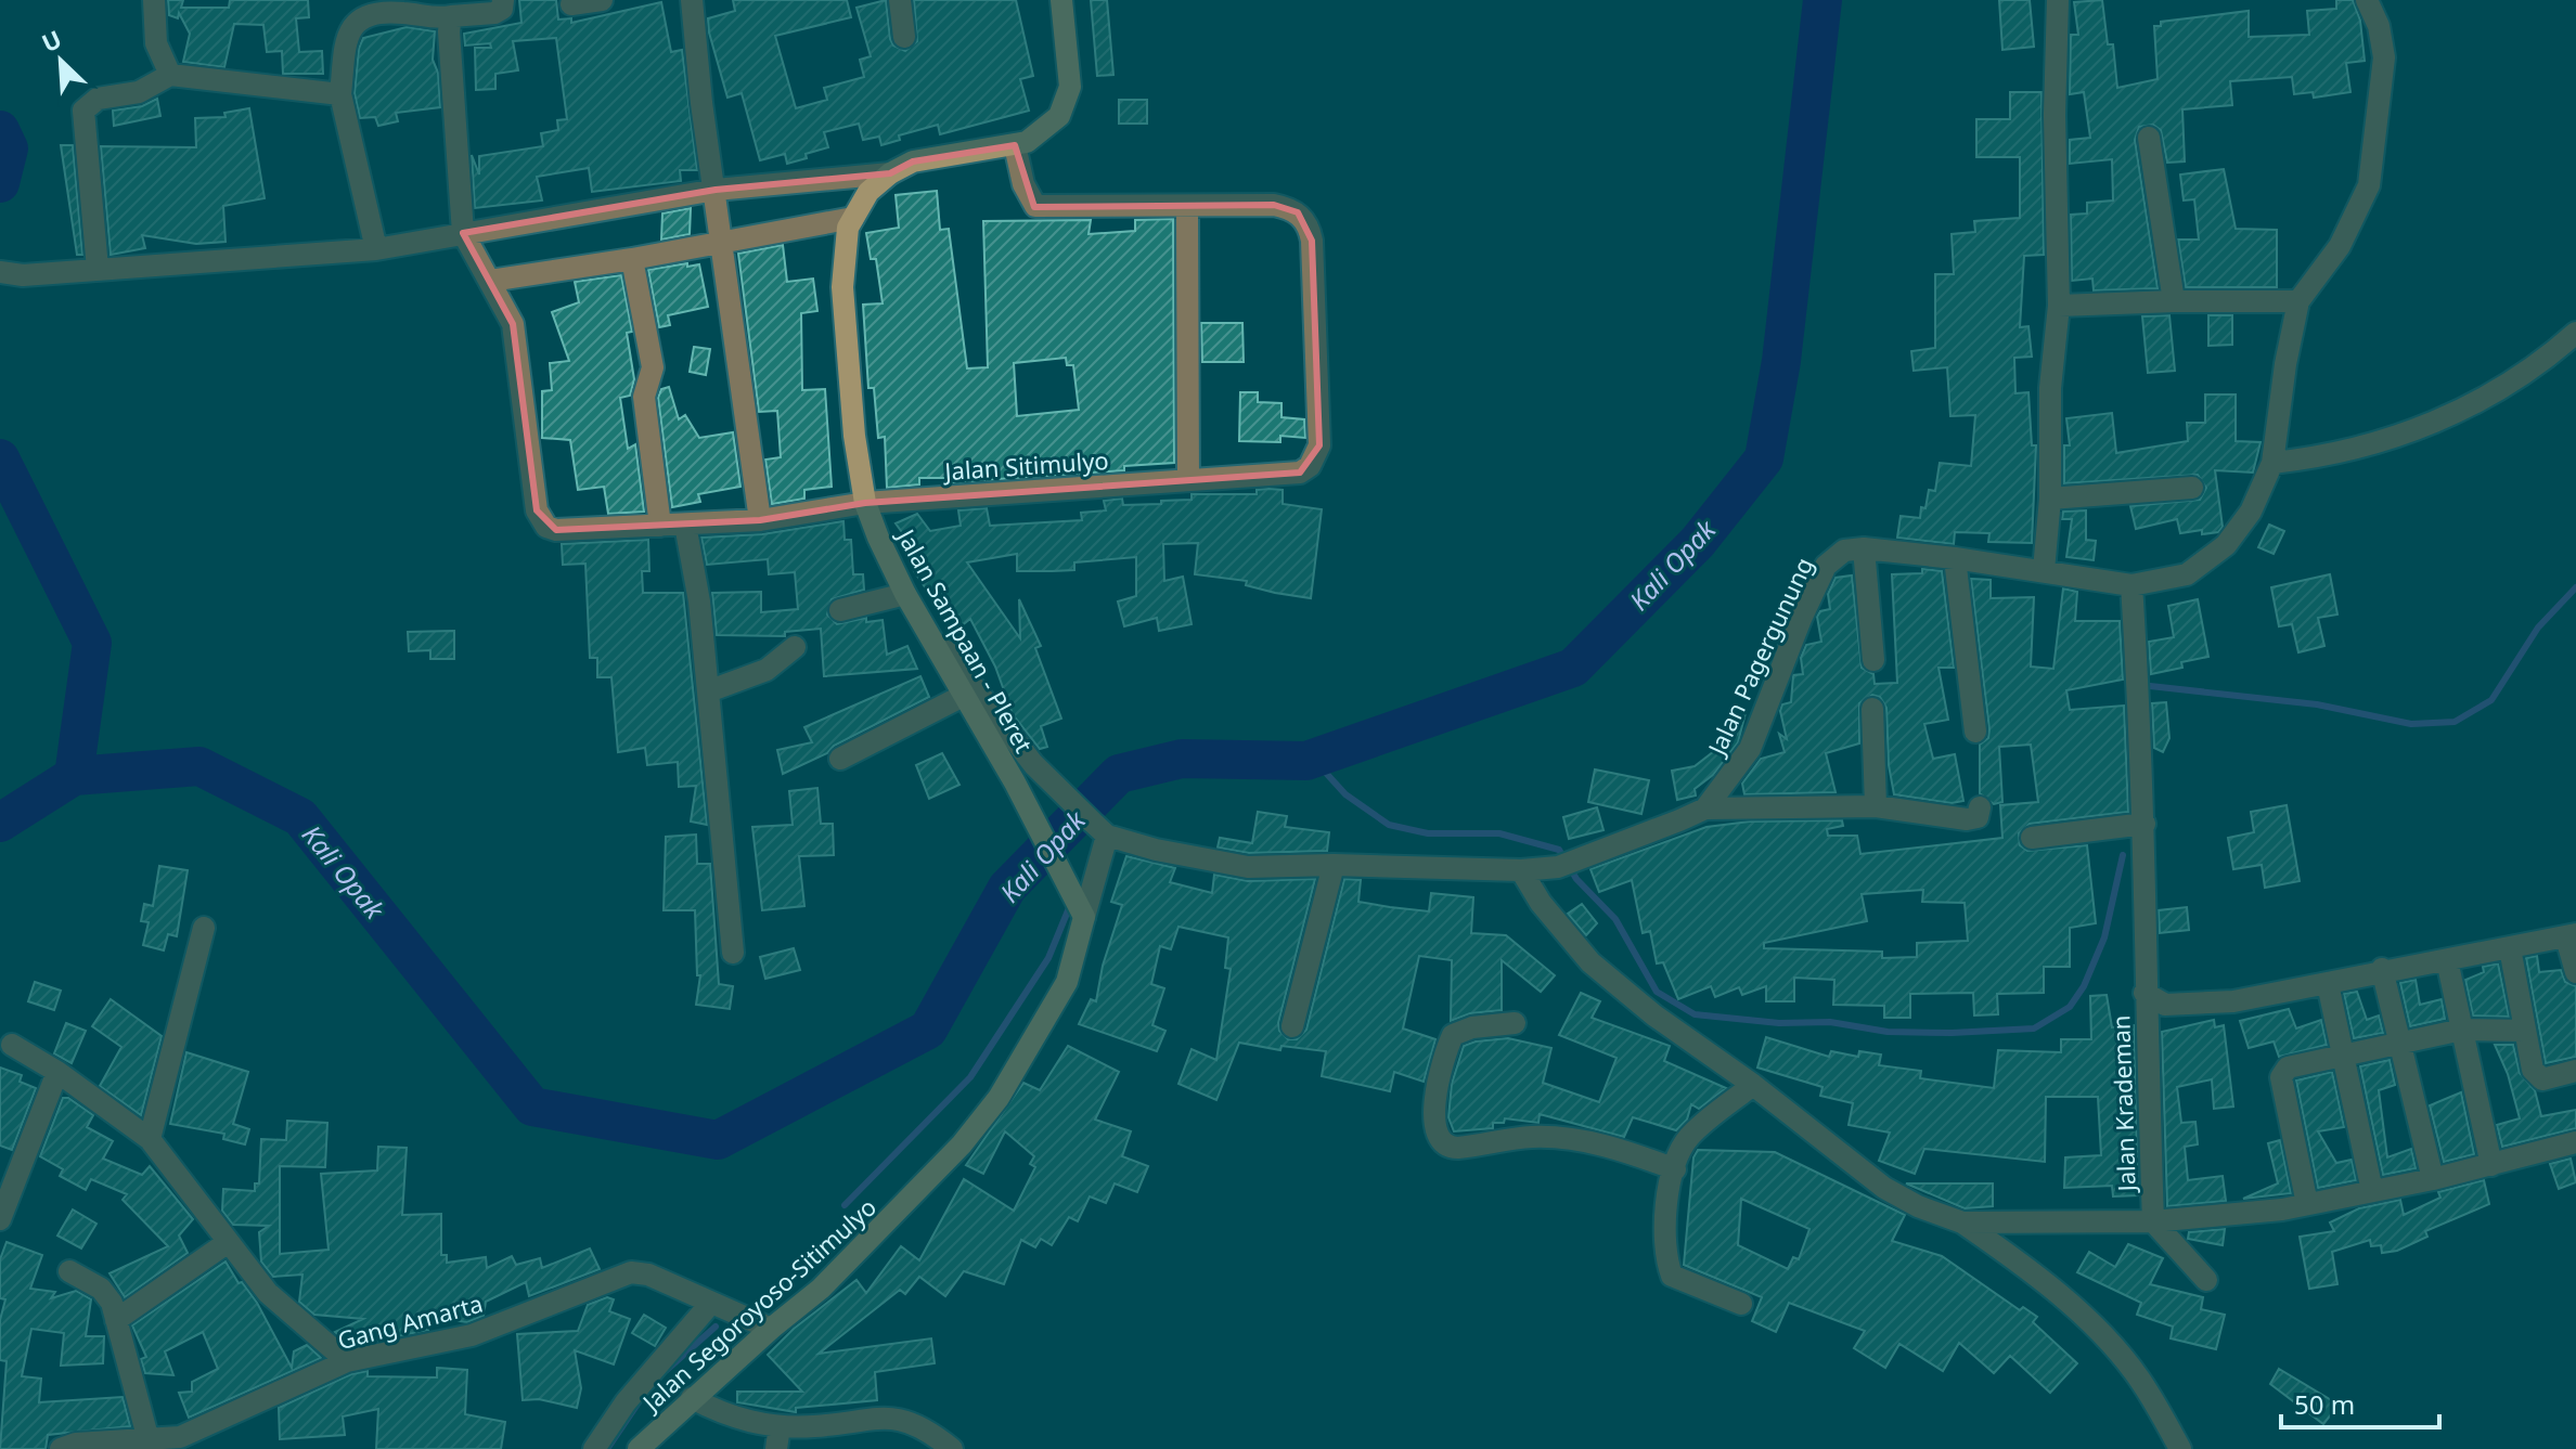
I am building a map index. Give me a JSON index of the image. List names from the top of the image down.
{
  "streets": {
    "main road": ["Jalan Sampaan - Pleret", "Jalan Segoroyoso-Sitimulyo"],
    "street": [
      "Jalan Sitimulyo",
      "Jalan Pagergunung",
      "Jalan Krademan",
      "Gang Amarta"
    ]
  },
  "crossings": [
    ["Jalan Sitimulyo", "Jalan Sampaan - Pleret"],
    ["Jalan Sampaan - Pleret", "Jalan Segoroyoso-Sitimulyo"],
    ["Jalan Segoroyoso-Sitimulyo", "Gang Amarta"]
  ],
  "water": ["Kali Opak"],
  "scale_bar": "50 m",
  "north": "top left"
}
